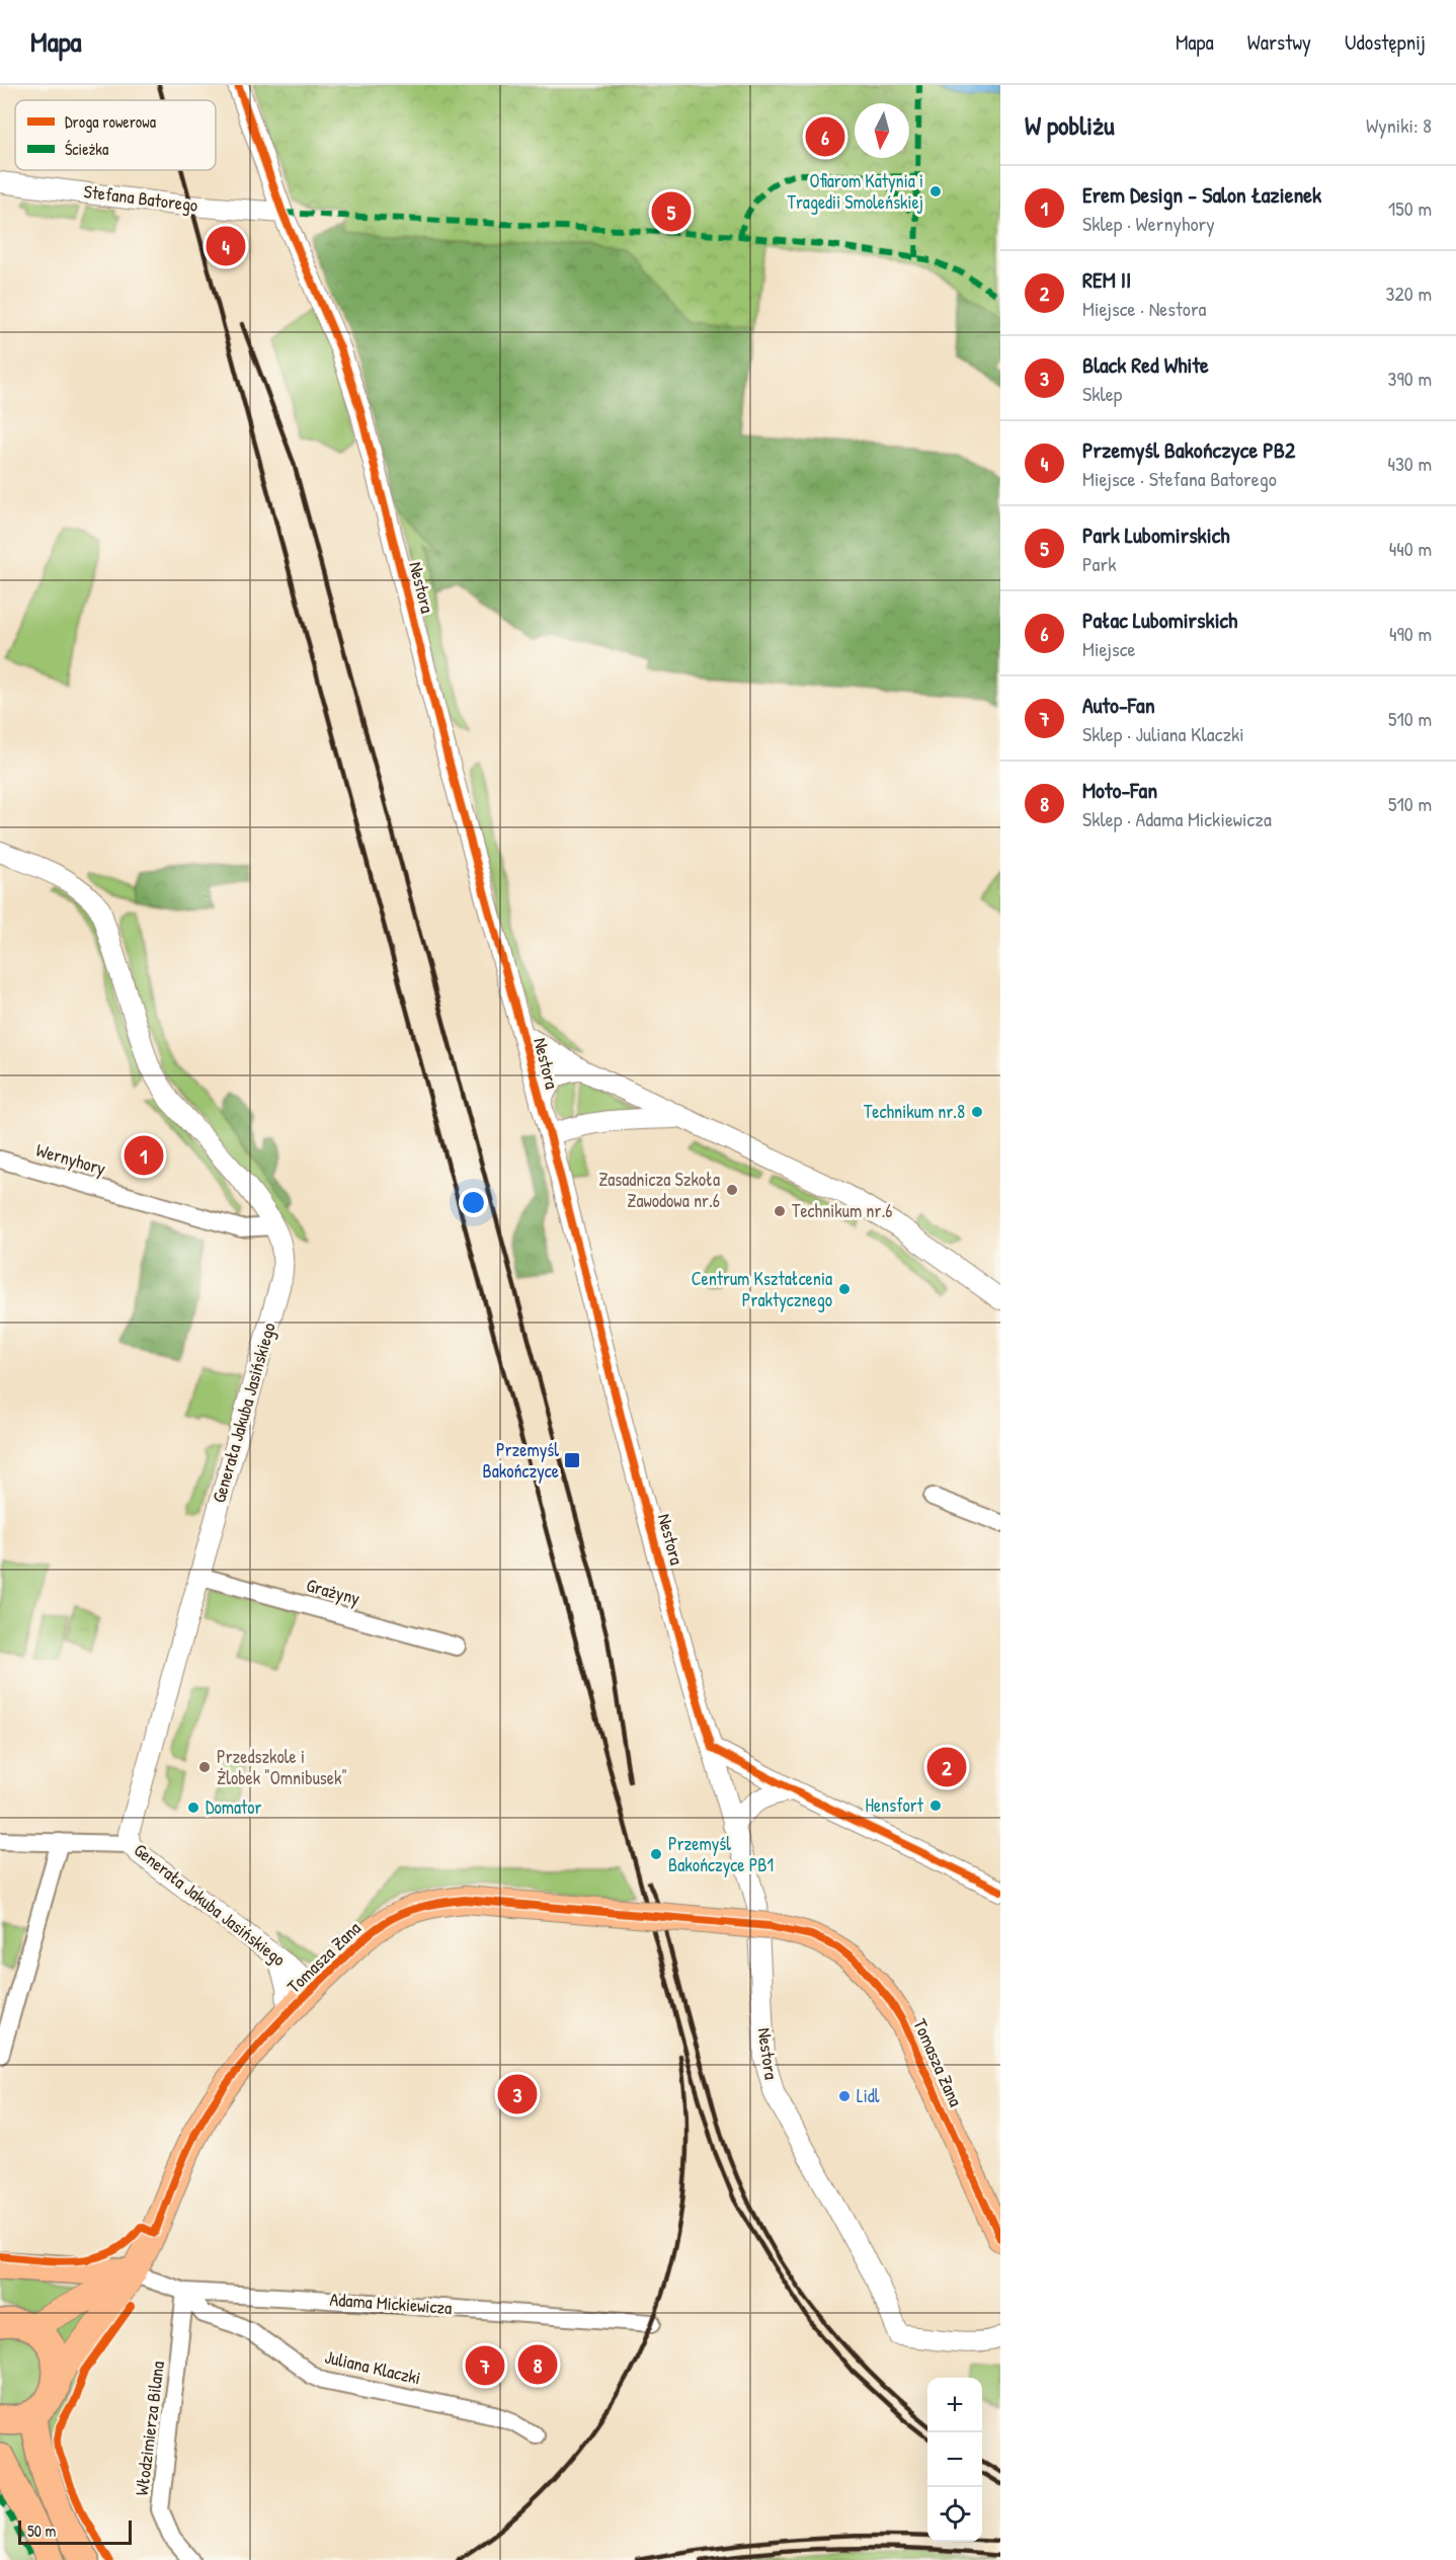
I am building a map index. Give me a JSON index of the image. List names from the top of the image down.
{
  "streets": {
    "main road": ["Tomasza Zana"],
    "street": [
      "Stefana Batorego",
      "Nestora",
      "Wernyhory",
      "Generała Jakuba Jasińskiego",
      "Grażyny",
      "Adama Mickiewicza",
      "Juliana Klaczki",
      "Włodzimierza Bilana"
    ]
  },
  "crossings": [
    ["Stefana Batorego", "Nestora"],
    ["Wernyhory", "Generała Jakuba Jasińskiego"],
    ["Generała Jakuba Jasińskiego", "Grażyny"],
    ["Generała Jakuba Jasińskiego", "Tomasza Zana"],
    ["Tomasza Zana", "Adama Mickiewicza"],
    ["Adama Mickiewicza", "Juliana Klaczki"],
    ["Adama Mickiewicza", "Włodzimierza Bilana"],
    ["Juliana Klaczki", "Włodzimierza Bilana"]
  ],
  "places": {
    "other": [
      "Ofiarom Katynia i Tragedii Smoleńskiej",
      "Technikum nr.8",
      "Zasadnicza Szkoła Zawodowa nr.6",
      "Technikum nr.6",
      "Centrum Kształcenia Praktycznego",
      "Przedszkole i Żlobek \"Omnibusek\"",
      "Hensfort",
      "Domator",
      "Przemyśl Bakończyce PB1",
      "Lidl"
    ],
    "transit": ["Przemyśl Bakończyce"]
  },
  "legend": ["Droga rowerowa", "Ścieżka"],
  "scale_bar": "50 m",
  "north": "bottom",
  "page": {
    "header": "Mapa",
    "nav": ["Mapa", "Warstwy", "Udostępnij"],
    "heading": ["W pobliżu", "Wyniki: 8"],
    "pins": [
      "6",
      "5",
      "4",
      "1",
      "2",
      "3",
      "8",
      "7"
    ],
    "list": [
      {
        "mark": "1",
        "name": "Erem Design - Salon Łazienek",
        "note": "Sklep · Wernyhory",
        "value": "150 m"
      },
      {
        "mark": "2",
        "name": "REM II",
        "note": "Miejsce · Nestora",
        "value": "320 m"
      },
      {
        "mark": "3",
        "name": "Black Red White",
        "note": "Sklep",
        "value": "390 m"
      },
      {
        "mark": "4",
        "name": "Przemyśl Bakończyce PB2",
        "note": "Miejsce · Stefana Batorego",
        "value": "430 m"
      },
      {
        "mark": "5",
        "name": "Park Lubomirskich",
        "note": "Park",
        "value": "440 m"
      },
      {
        "mark": "6",
        "name": "Pałac Lubomirskich",
        "note": "Miejsce",
        "value": "490 m"
      },
      {
        "mark": "7",
        "name": "Auto-Fan",
        "note": "Sklep · Juliana Klaczki",
        "value": "510 m"
      },
      {
        "mark": "8",
        "name": "Moto-Fan",
        "note": "Sklep · Adama Mickiewicza",
        "value": "510 m"
      }
    ],
    "map_buttons": ["+", "−"],
    "scale": "50 m"
  }
}
